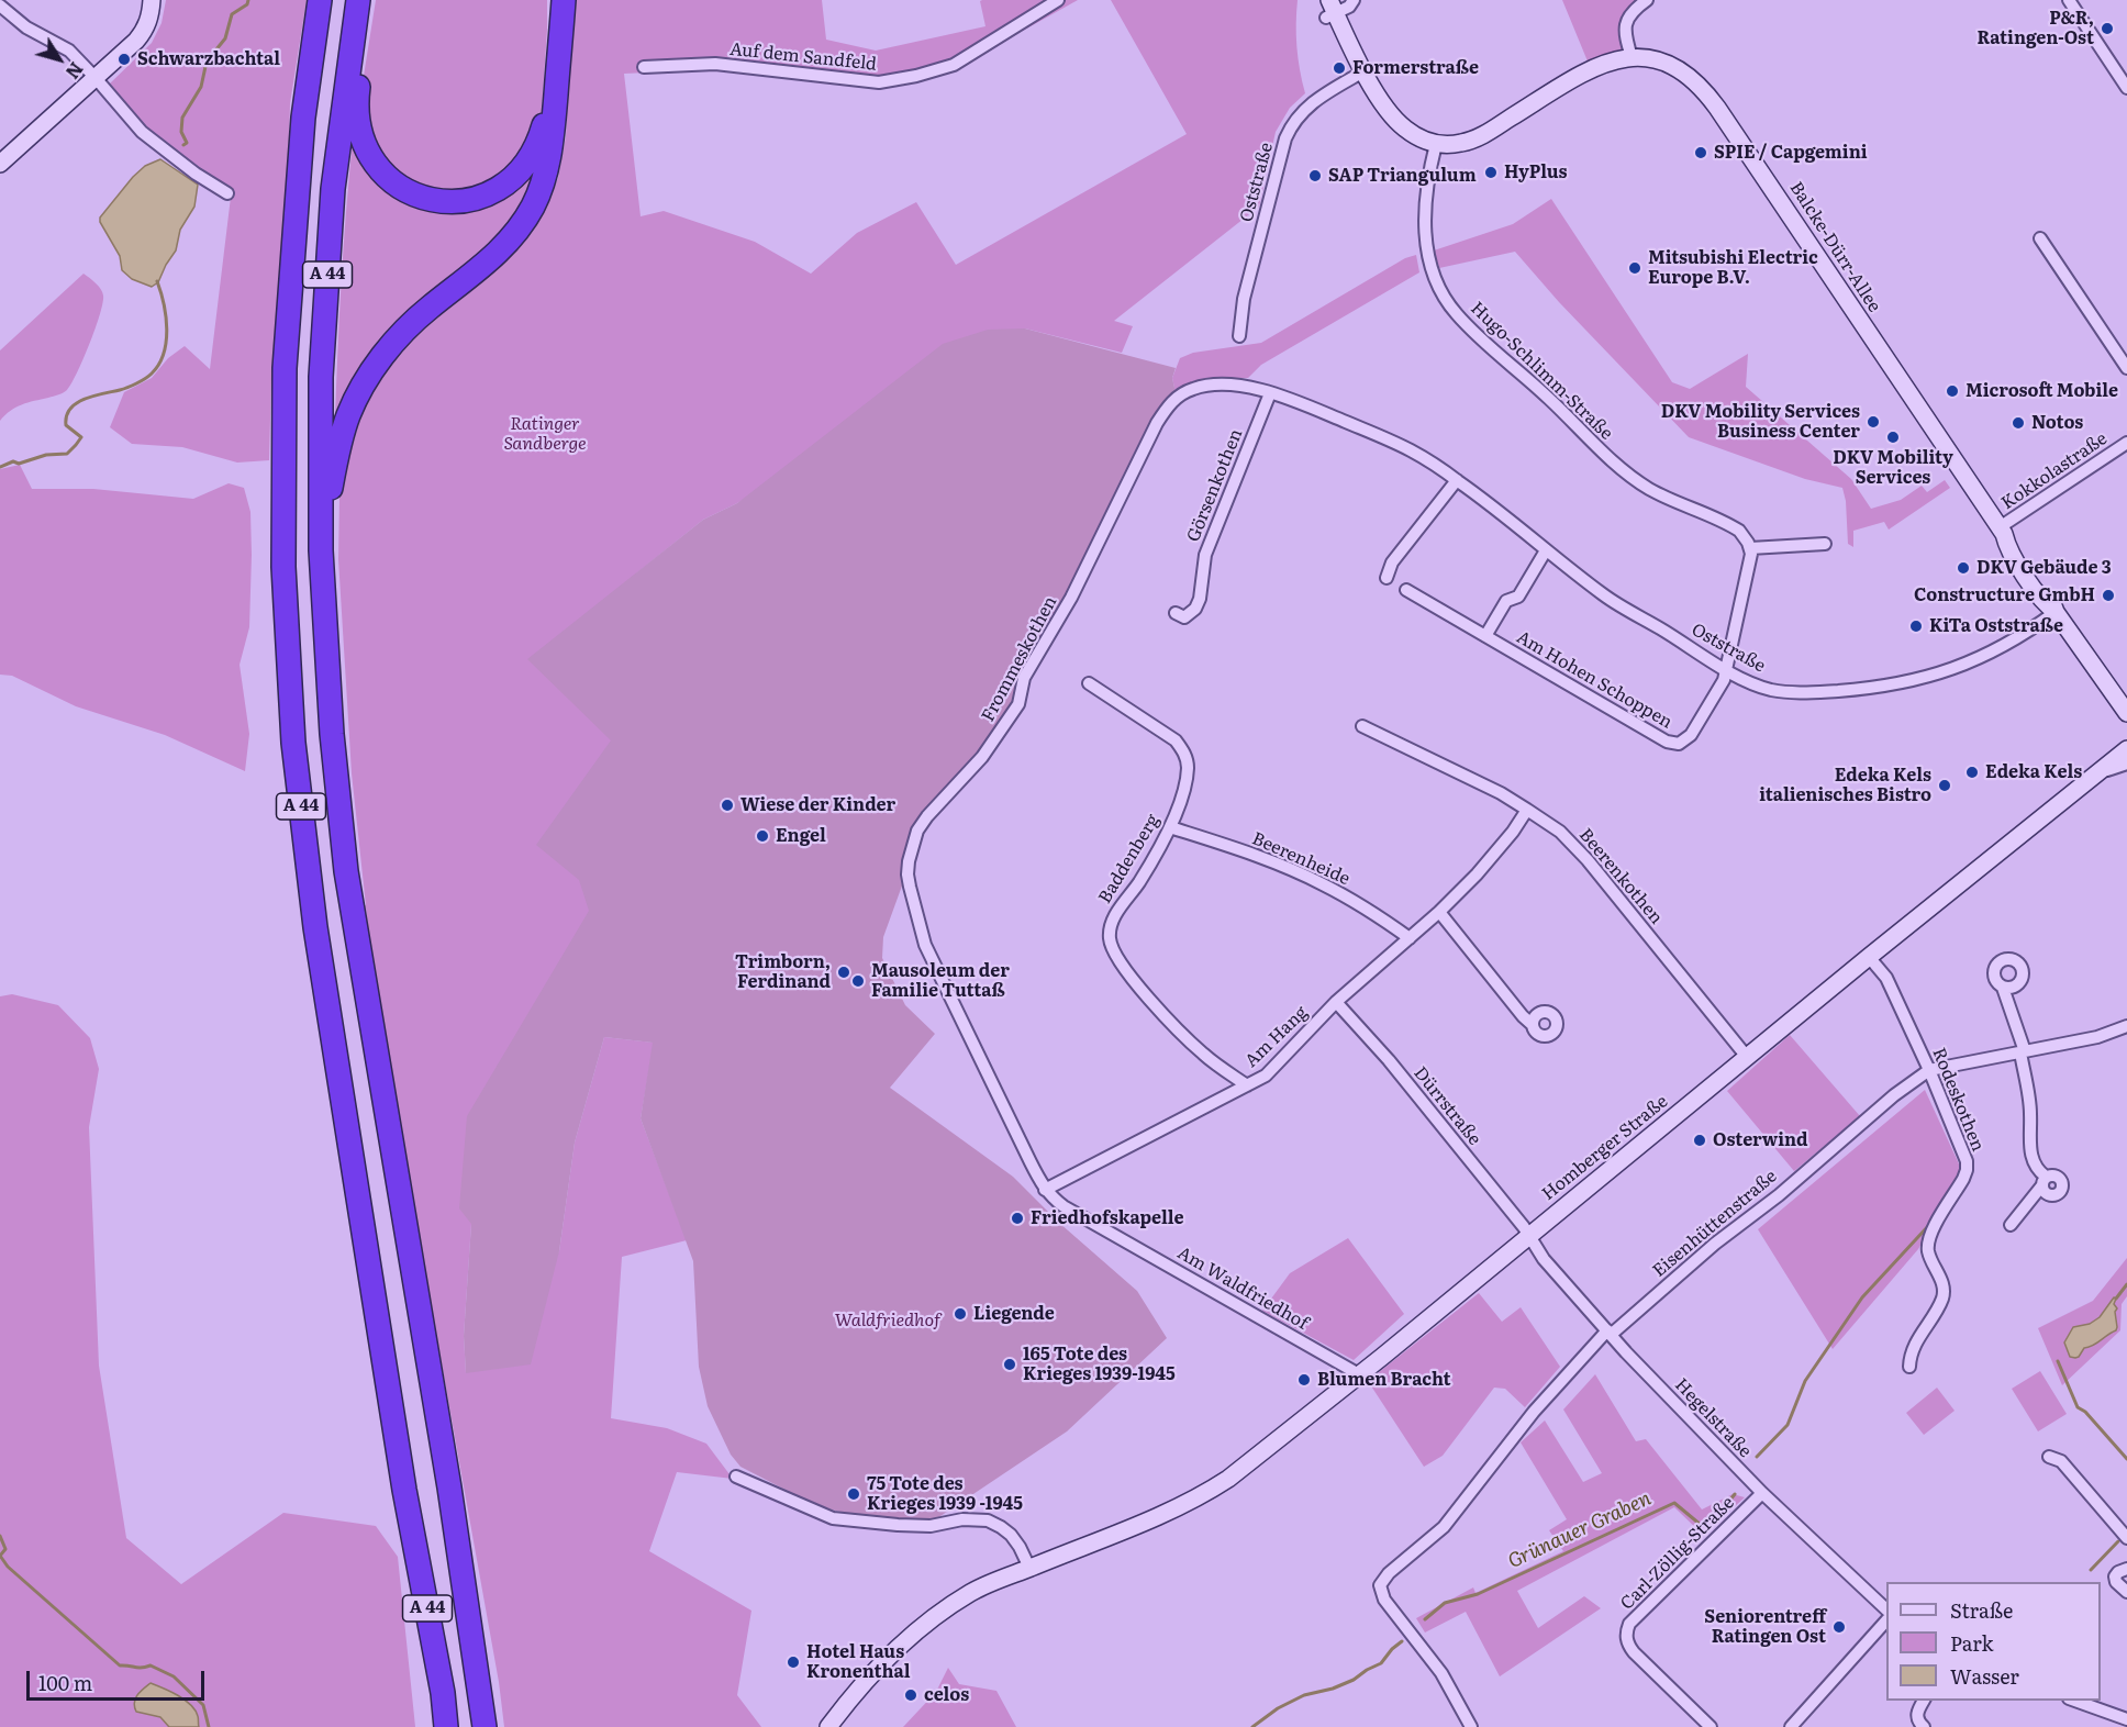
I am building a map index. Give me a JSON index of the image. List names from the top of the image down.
{
  "streets": {
    "highway": ["A 44"],
    "main road": ["Balcke-Dürr-Allee", "Homberger Straße"],
    "street": [
      "Auf dem Sandfeld",
      "Oststraße",
      "Hugo-Schlimm-Straße",
      "Kokkolastraße",
      "Görsenkothen",
      "Frommeskothen",
      "Am Hohen Schoppen",
      "Baddenberg",
      "Beerenheide",
      "Beerenkothen",
      "Am Hang",
      "Rodeskothen",
      "Dürrstraße",
      "Eisenhüttenstraße",
      "Am Waldfriedhof",
      "Hegelstraße",
      "Carl-Zöllig-Straße"
    ]
  },
  "crossings": [
    ["Oststraße", "Balcke-Dürr-Allee"],
    ["Oststraße", "Görsenkothen"],
    ["Oststraße", "Frommeskothen"],
    ["Oststraße", "Am Hohen Schoppen"],
    ["Balcke-Dürr-Allee", "Hugo-Schlimm-Straße"],
    ["Balcke-Dürr-Allee", "Kokkolastraße"],
    ["Frommeskothen", "Am Hang"],
    ["Frommeskothen", "Am Waldfriedhof"],
    ["Baddenberg", "Beerenheide"],
    ["Baddenberg", "Am Hang"],
    ["Beerenheide", "Am Hang"],
    ["Beerenkothen", "Am Hang"],
    ["Beerenkothen", "Homberger Straße"],
    ["Am Hang", "Dürrstraße"],
    ["Am Hang", "Am Waldfriedhof"],
    ["Rodeskothen", "Homberger Straße"],
    ["Rodeskothen", "Eisenhüttenstraße"],
    ["Dürrstraße", "Homberger Straße"],
    ["Dürrstraße", "Hegelstraße"],
    ["Homberger Straße", "Am Waldfriedhof"],
    ["Homberger Straße", "Hegelstraße"],
    ["Eisenhüttenstraße", "Hegelstraße"],
    ["Hegelstraße", "Carl-Zöllig-Straße"]
  ],
  "water": ["Grünauer Graben"],
  "parks": ["Ratinger Sandberge", "Waldfriedhof"],
  "places": [
    "P&R, Ratingen-Ost",
    "Schwarzbachtal",
    "Formerstraße",
    "SPIE / Capgemini",
    "HyPlus",
    "SAP Triangulum",
    "Mitsubishi Electric Europe B.V.",
    "Microsoft Mobile",
    "DKV Mobility Services Business Center",
    "Notos",
    "DKV Mobility Services",
    "DKV Gebäude 3",
    "Constructure GmbH",
    "KiTa Oststraße",
    "Edeka Kels",
    "Edeka Kels italienisches Bistro",
    "Wiese der Kinder",
    "Engel",
    "Trimborn, Ferdinand",
    "Mausoleum der Familie Tuttaß",
    "Osterwind",
    "Friedhofskapelle",
    "Liegende",
    "165 Tote des Krieges 1939-1945",
    "Blumen Bracht",
    "75 Tote des Krieges 1939 -1945",
    "Seniorentreff Ratingen Ost",
    "Hotel Haus Kronenthal",
    "celos"
  ],
  "legend": ["Straße", "Park", "Wasser"],
  "scale_bar": "100 m",
  "north": "bottom right"
}
